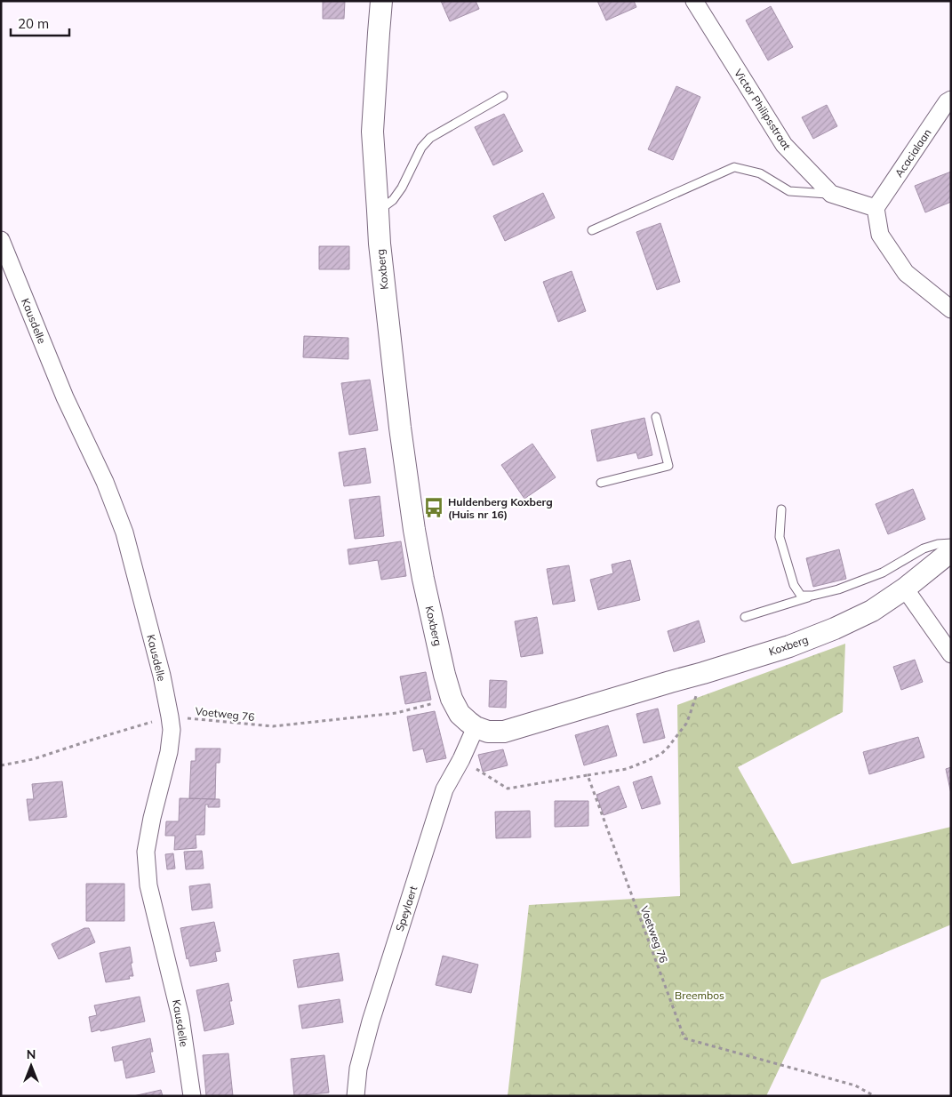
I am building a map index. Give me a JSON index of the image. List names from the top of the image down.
{
  "streets": {
    "street": [
      "Victor Philipsstraat",
      "Acacialaan",
      "Koxberg",
      "Kausdelle",
      "Speylaert"
    ],
    "path": ["Voetweg 76"]
  },
  "crossings": [
    ["Victor Philipsstraat", "Acacialaan"],
    ["Koxberg", "Voetweg 76"],
    ["Koxberg", "Speylaert"],
    ["Kausdelle", "Voetweg 76"]
  ],
  "parks": ["Breembos"],
  "places": {
    "bus stop": ["Huldenberg Koxberg (Huis nr 16)"]
  },
  "scale_bar": "20 m",
  "north": "top"
}
